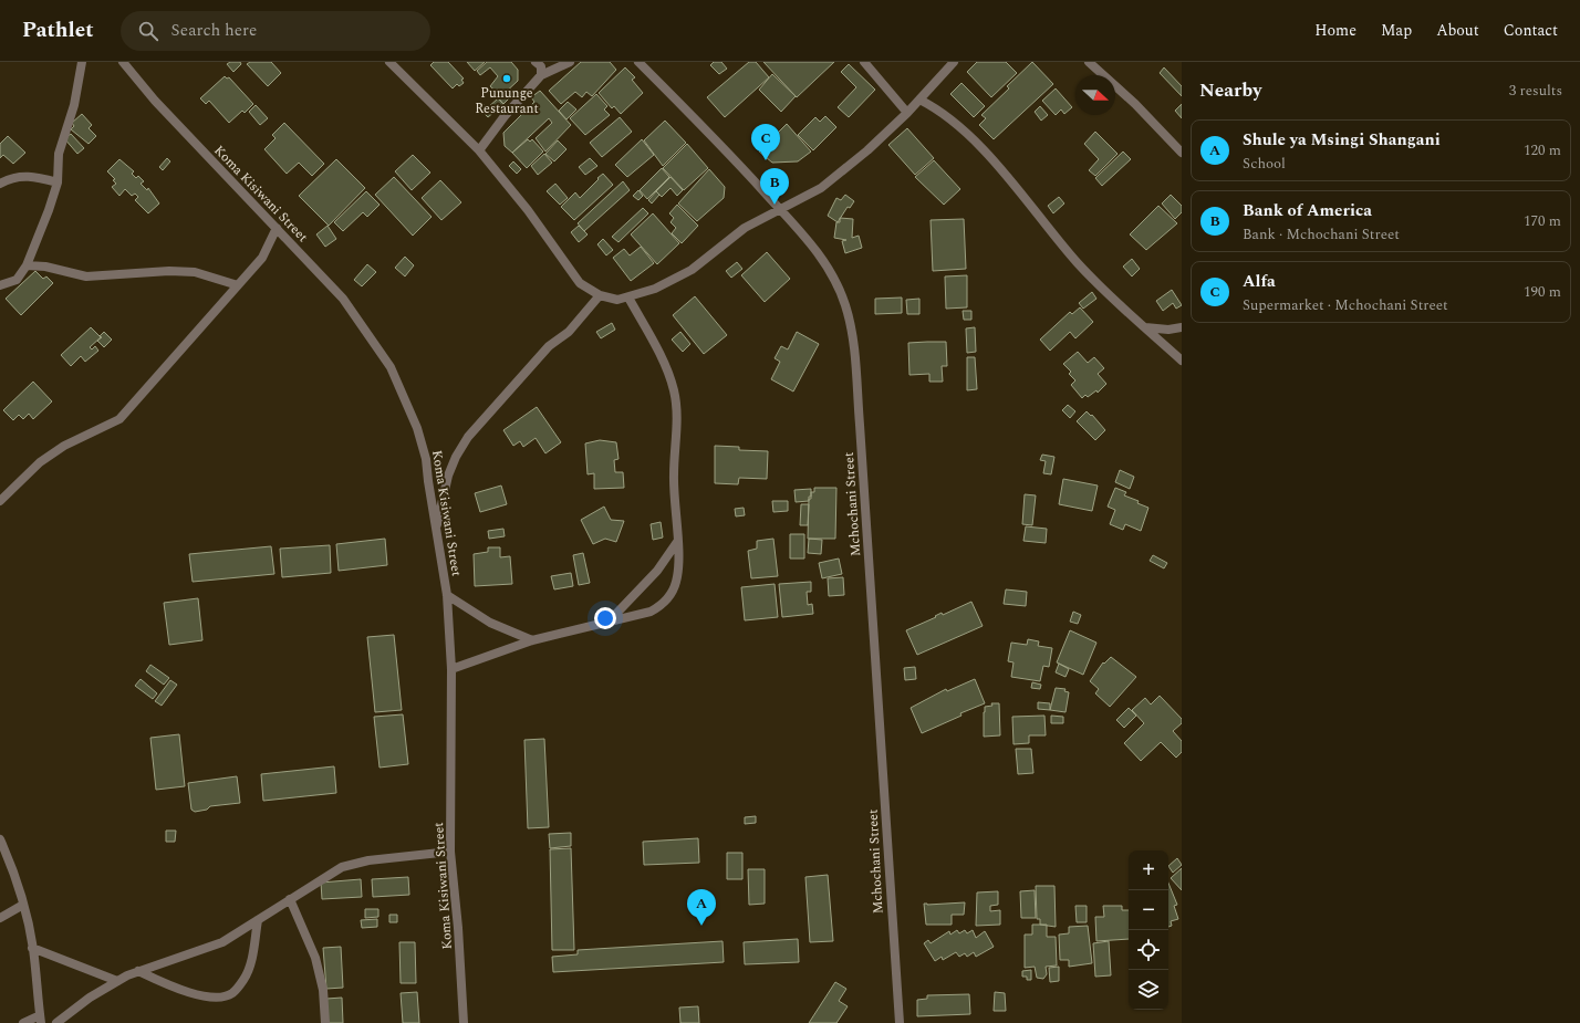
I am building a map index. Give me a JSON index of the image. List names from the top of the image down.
{
  "streets": {
    "street": ["Koma Kisiwani Street", "Mchochani Street"]
  },
  "places": ["Pununge Restaurant"],
  "north": "right",
  "page": {
    "header": "Pathlet",
    "search": "Search here",
    "nav": [
      "Home",
      "Map",
      "About",
      "Contact"
    ],
    "heading": ["Nearby", "3 results"],
    "list": [
      {
        "mark": "A",
        "name": "Shule ya Msingi Shangani",
        "note": "School",
        "value": "120 m"
      },
      {
        "mark": "B",
        "name": "Bank of America",
        "note": "Bank · Mchochani Street",
        "value": "170 m"
      },
      {
        "mark": "C",
        "name": "Alfa",
        "note": "Supermarket · Mchochani Street",
        "value": "190 m"
      }
    ],
    "pins": ["C", "B", "A"],
    "map_buttons": ["+", "−"]
  }
}
